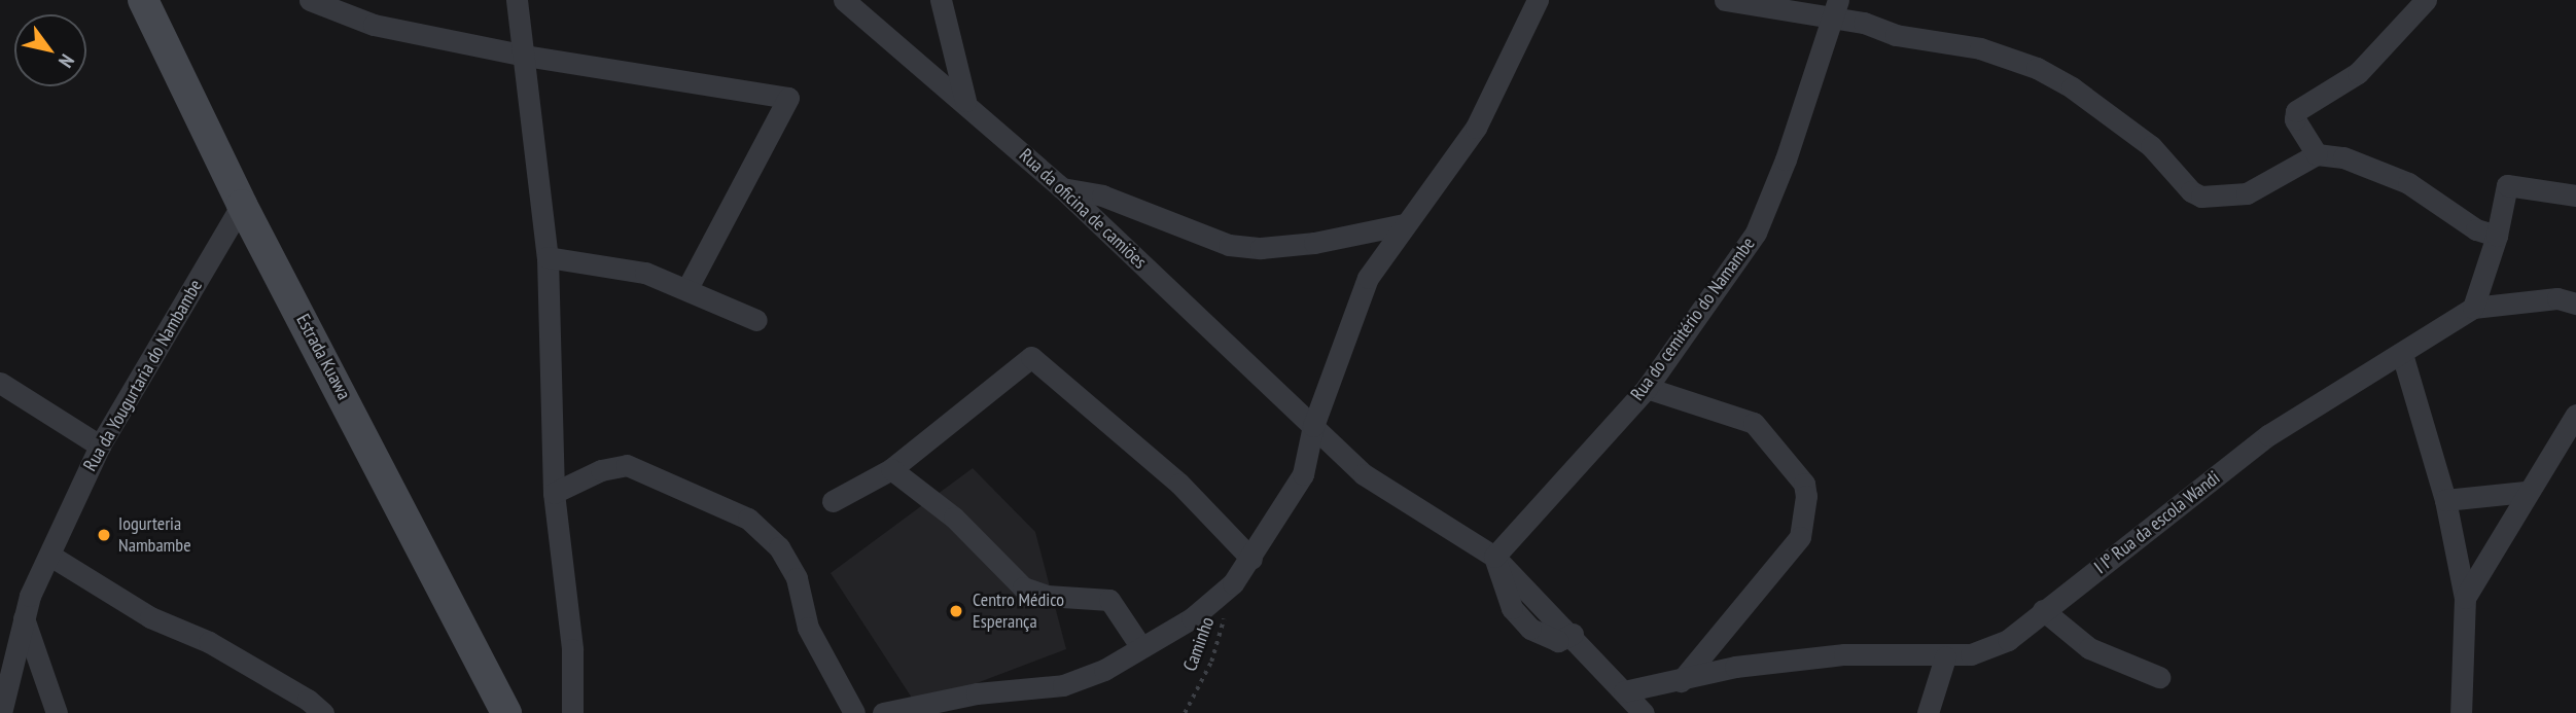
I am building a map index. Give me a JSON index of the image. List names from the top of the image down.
{
  "streets": {
    "street": [
      "Rua da oficina de camiões",
      "Rua do cemitério do Namambe",
      "Estrada Kuawa",
      "Rua da Yougurtaria do Nambambe",
      "I Iº Rua da escola Wandi"
    ],
    "path": ["Caminho"]
  },
  "crossings": [
    ["Rua da oficina de camiões", "Rua do cemitério do Namambe"],
    ["Rua da oficina de camiões", "I Iº Rua da escola Wandi"],
    ["Estrada Kuawa", "Rua da Yougurtaria do Nambambe"]
  ],
  "places": ["Iogurteria Nambambe", "Centro Médico Esperança"],
  "north": "bottom right"
}
